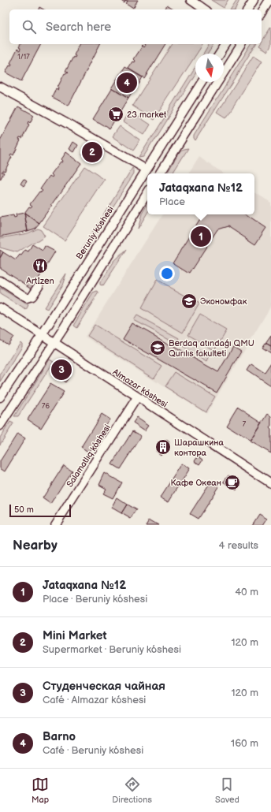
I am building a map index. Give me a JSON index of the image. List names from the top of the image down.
{
  "streets": {
    "street": ["Beruniy kóshesi", "Almazar kóshesi", "Salamatlıq kóshesi"]
  },
  "crossings": [
    ["Beruniy kóshesi", "Almazar kóshesi"],
    ["Almazar kóshesi", "Salamatlıq kóshesi"]
  ],
  "places": {
    "supermarket": ["23 market"],
    "restaurant": ["ArtIzen"],
    "school or university": ["Экономфак", "Berdaq atındaǵı QMU Qurılıs fakulteti"],
    "building": ["Шарашкина контора"],
    "cafe": ["Кафе Океан"]
  },
  "house_numbers": ["1/17", "76", "7"],
  "scale_bar": "50 m",
  "north": "bottom",
  "page": {
    "search": "Search here",
    "pins": [
      "4",
      "2",
      "1",
      "3"
    ],
    "popup": ["Jataqxana №12", "Place"],
    "scale": "50 m",
    "heading": ["Nearby", "4 results"],
    "list": [
      {
        "mark": "1",
        "name": "Jataqxana №12",
        "note": "Place · Beruniy kóshesi",
        "value": "40 m"
      },
      {
        "mark": "2",
        "name": "Mini Market",
        "note": "Supermarket · Beruniy kóshesi",
        "value": "120 m"
      },
      {
        "mark": "3",
        "name": "Студенческая чайная",
        "note": "Café · Almazar kóshesi",
        "value": "120 m"
      },
      {
        "mark": "4",
        "name": "Barno",
        "note": "Café · Beruniy kóshesi",
        "value": "160 m"
      }
    ],
    "nav": ["Map", "Directions", "Saved"]
  }
}
